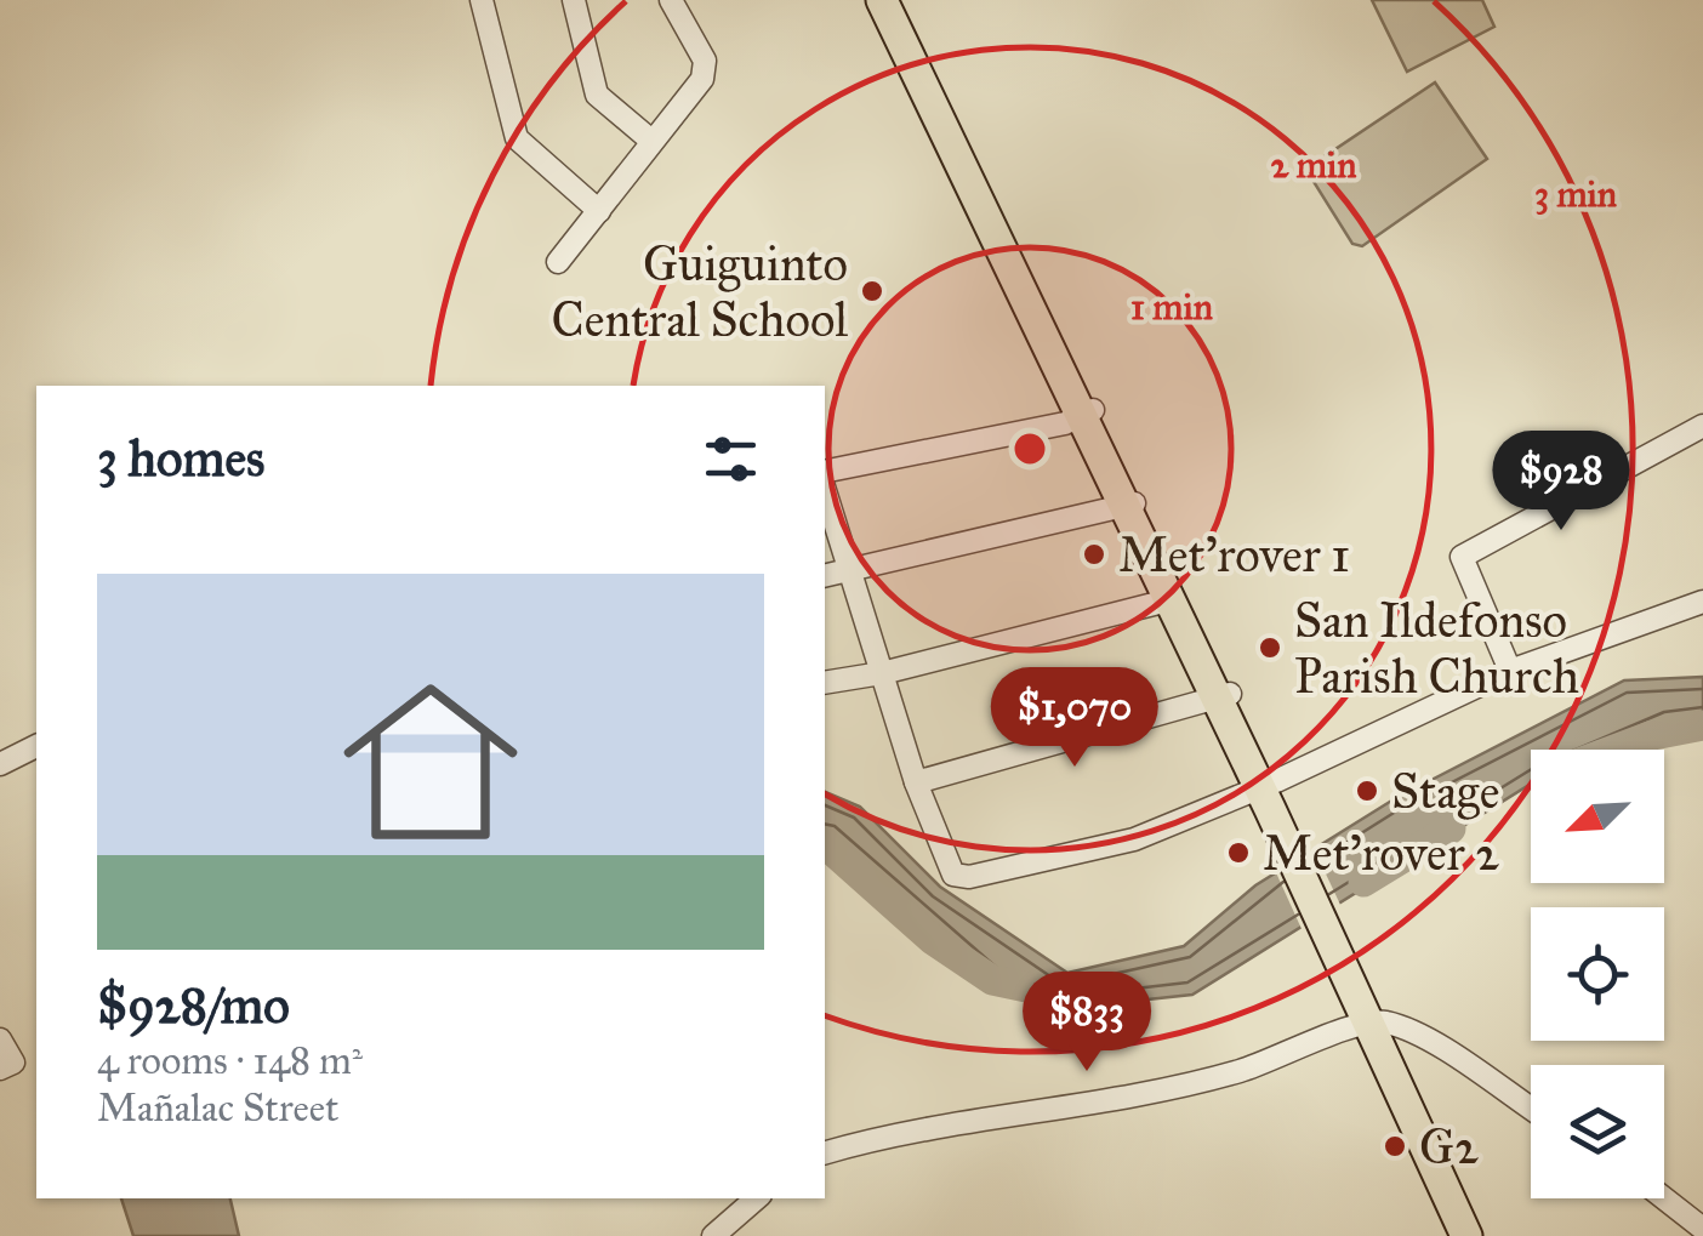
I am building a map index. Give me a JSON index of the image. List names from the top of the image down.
{
  "places": [
    "Guiguinto Central School",
    "Met'rover 1",
    "San Ildefonso Parish Church",
    "Stage",
    "Met'rover 2",
    "G2"
  ],
  "north": "bottom left",
  "page": {
    "heading": "3 homes",
    "price": ["$928", "$1,070", "$833"],
    "list": [
      {
        "name": "$928/mo",
        "note": "4 rooms · 148 m² · Mañalac Street"
      }
    ]
  },
  "rings": ["2 min", "3 min", "1 min"]
}
